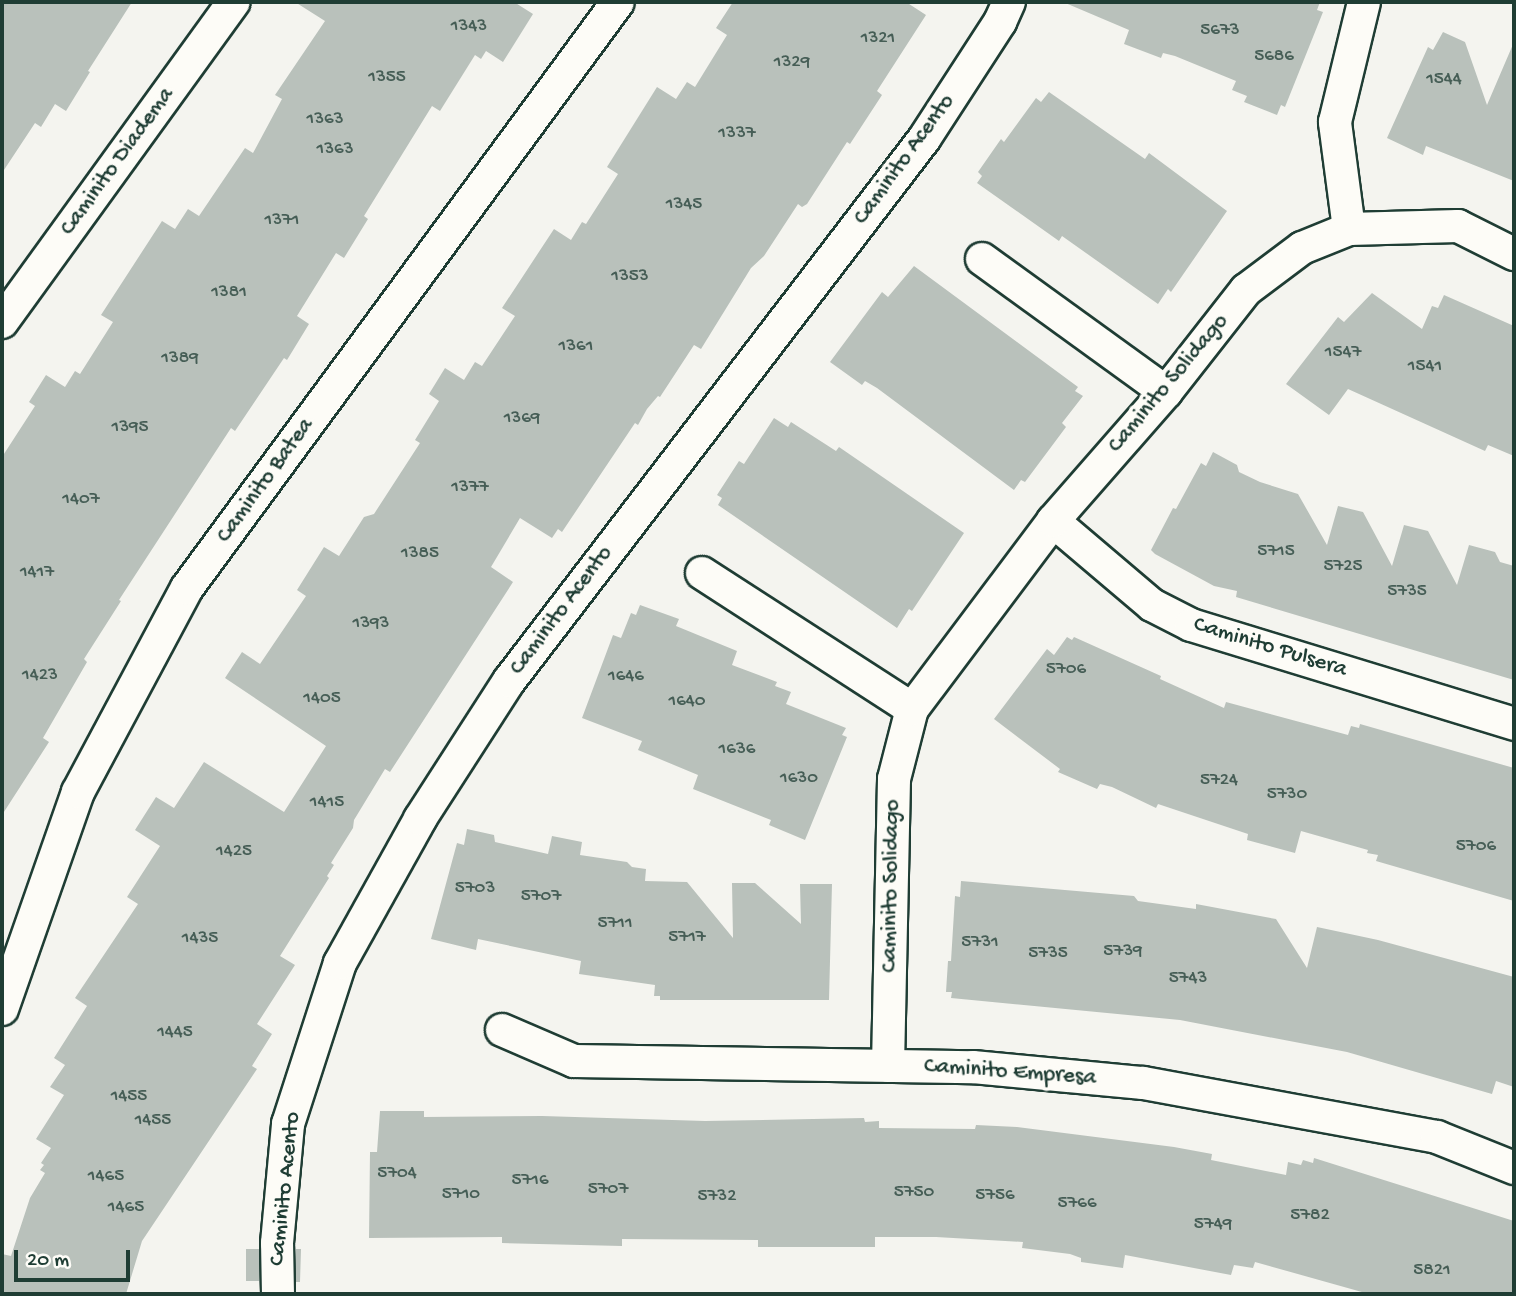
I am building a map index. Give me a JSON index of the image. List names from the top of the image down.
{
  "streets": {
    "street": [
      "Caminito Acento",
      "Caminito Diadema",
      "Caminito Solidago",
      "Caminito Batea",
      "Caminito Pulsera",
      "Caminito Empresa"
    ]
  },
  "crossings": [
    ["Caminito Solidago", "Caminito Pulsera"],
    ["Caminito Solidago", "Caminito Empresa"]
  ],
  "house_numbers": [
    "1343",
    "5673",
    "1321",
    "5686",
    "1329",
    "1355",
    "1544",
    "1363",
    "1337",
    "1363",
    "1345",
    "1371",
    "1353",
    "1381",
    "1361",
    "1547",
    "1389",
    "1541",
    "1369",
    "1395",
    "1377",
    "1407",
    "5715",
    "1385",
    "5725",
    "1417",
    "5735",
    "1393",
    "5706",
    "1423",
    "1646",
    "1405",
    "1640",
    "1636",
    "1630",
    "5724",
    "5730",
    "1415",
    "5706",
    "1425",
    "5703",
    "5707",
    "5711",
    "5717",
    "1435",
    "5731",
    "5739",
    "5735",
    "5743",
    "1445",
    "1455",
    "1455",
    "5704",
    "1465",
    "5716",
    "5707",
    "5750",
    "5710",
    "5756",
    "5732",
    "5766",
    "1465",
    "5782",
    "5749",
    "5821"
  ],
  "scale_bar": "20 m"
}
